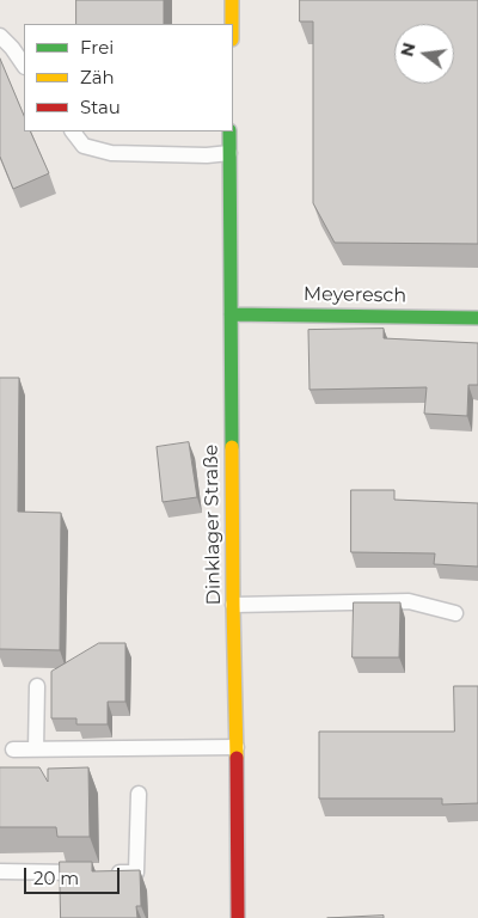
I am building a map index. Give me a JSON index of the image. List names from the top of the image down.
{
  "streets": {
    "main road": ["Meyeresch", "Dinklager Straße"]
  },
  "crossings": [
    ["Meyeresch", "Dinklager Straße"]
  ],
  "legend": ["Frei", "Zäh", "Stau"],
  "scale_bar": "20 m",
  "north": "left"
}
